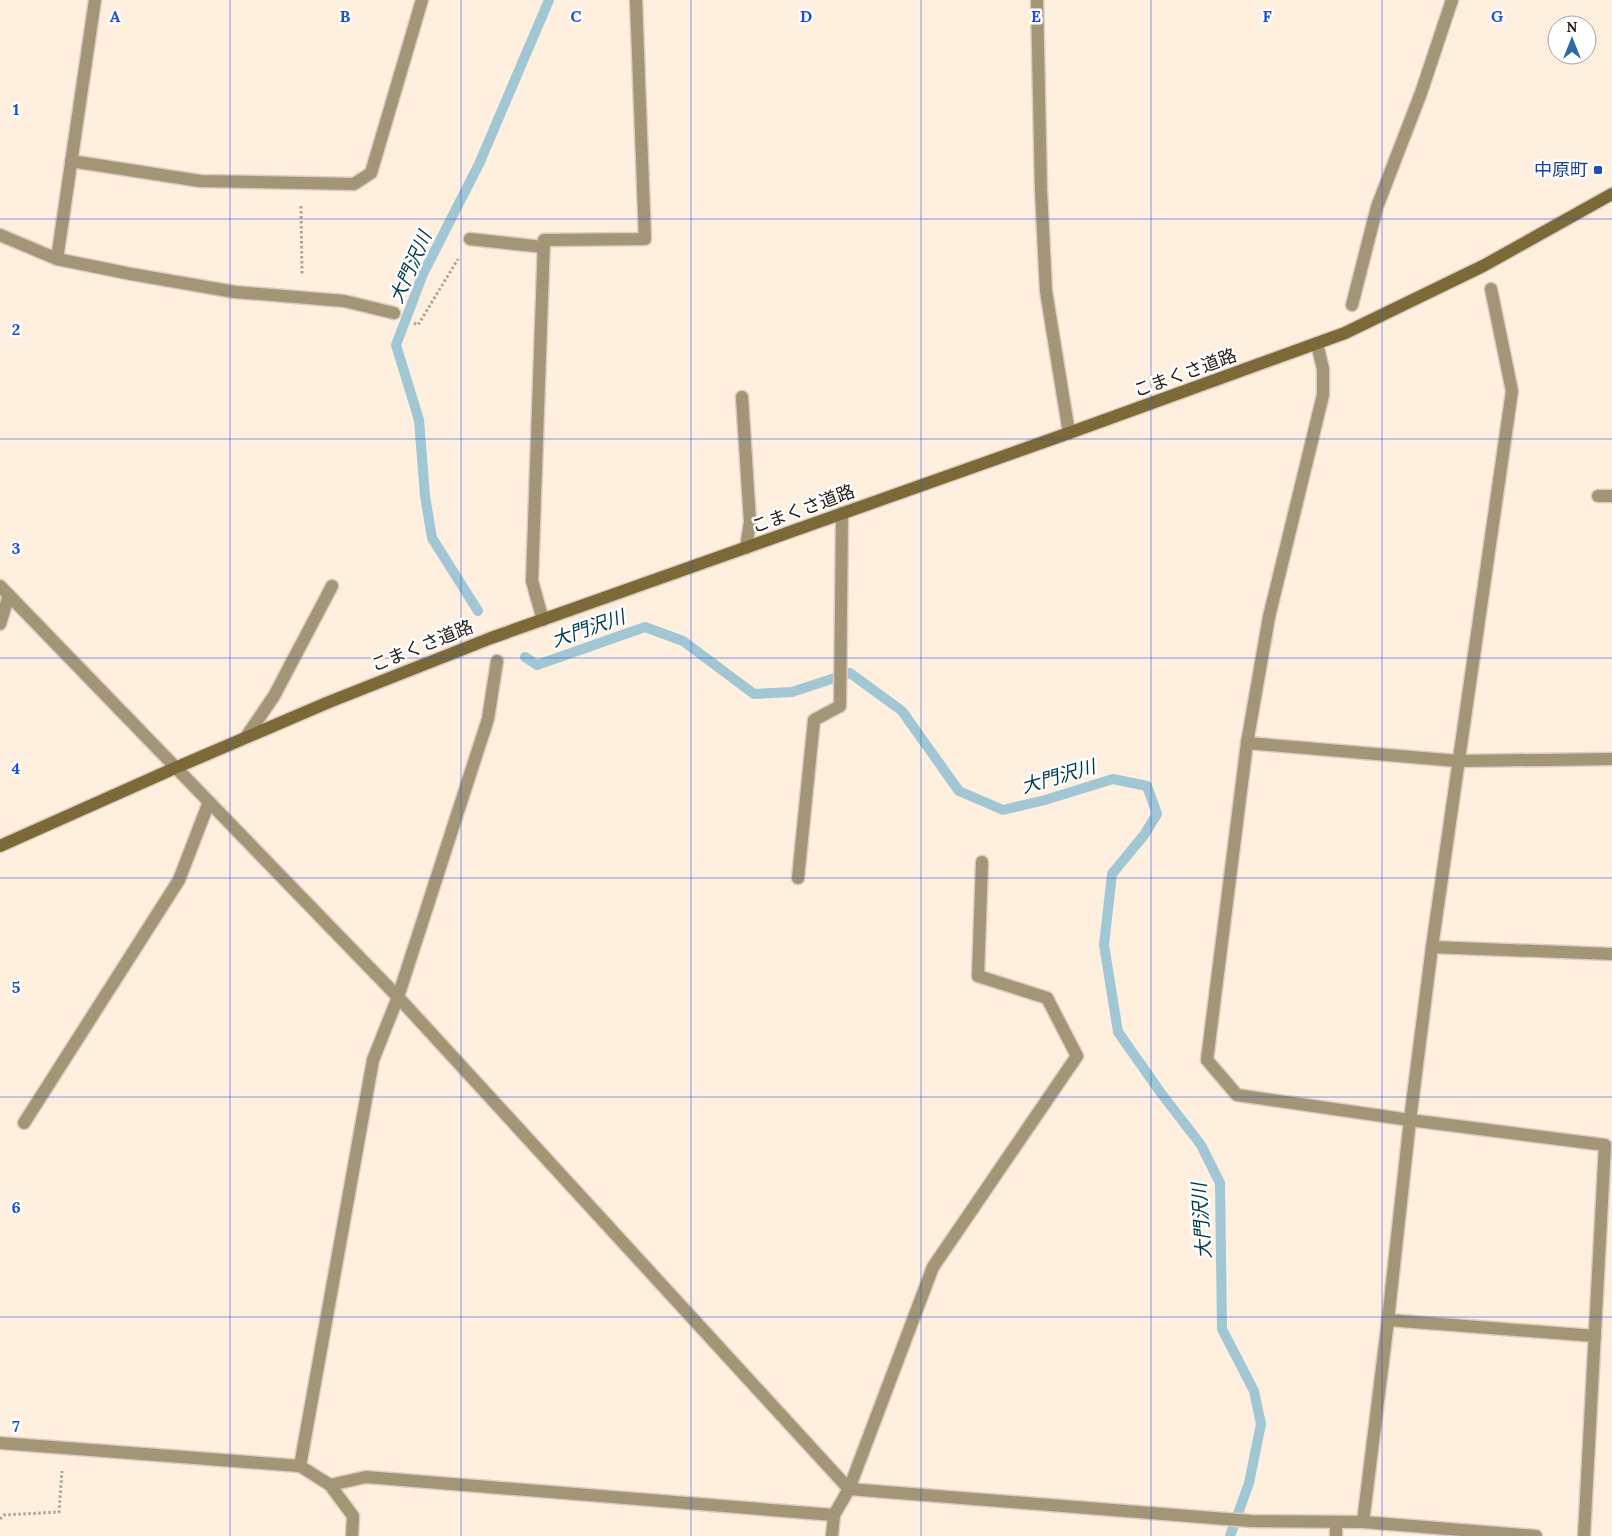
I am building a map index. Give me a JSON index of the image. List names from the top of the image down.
{
  "streets": {
    "street": ["こまくさ道路"]
  },
  "water": ["大門沢川"],
  "places": {
    "transit": ["中原町"]
  },
  "north": "top",
  "grid": {
    "columns": [
      "A",
      "B",
      "C",
      "D",
      "E",
      "F",
      "G"
    ],
    "rows": [
      "1",
      "2",
      "3",
      "4",
      "5",
      "6",
      "7"
    ]
  }
}
